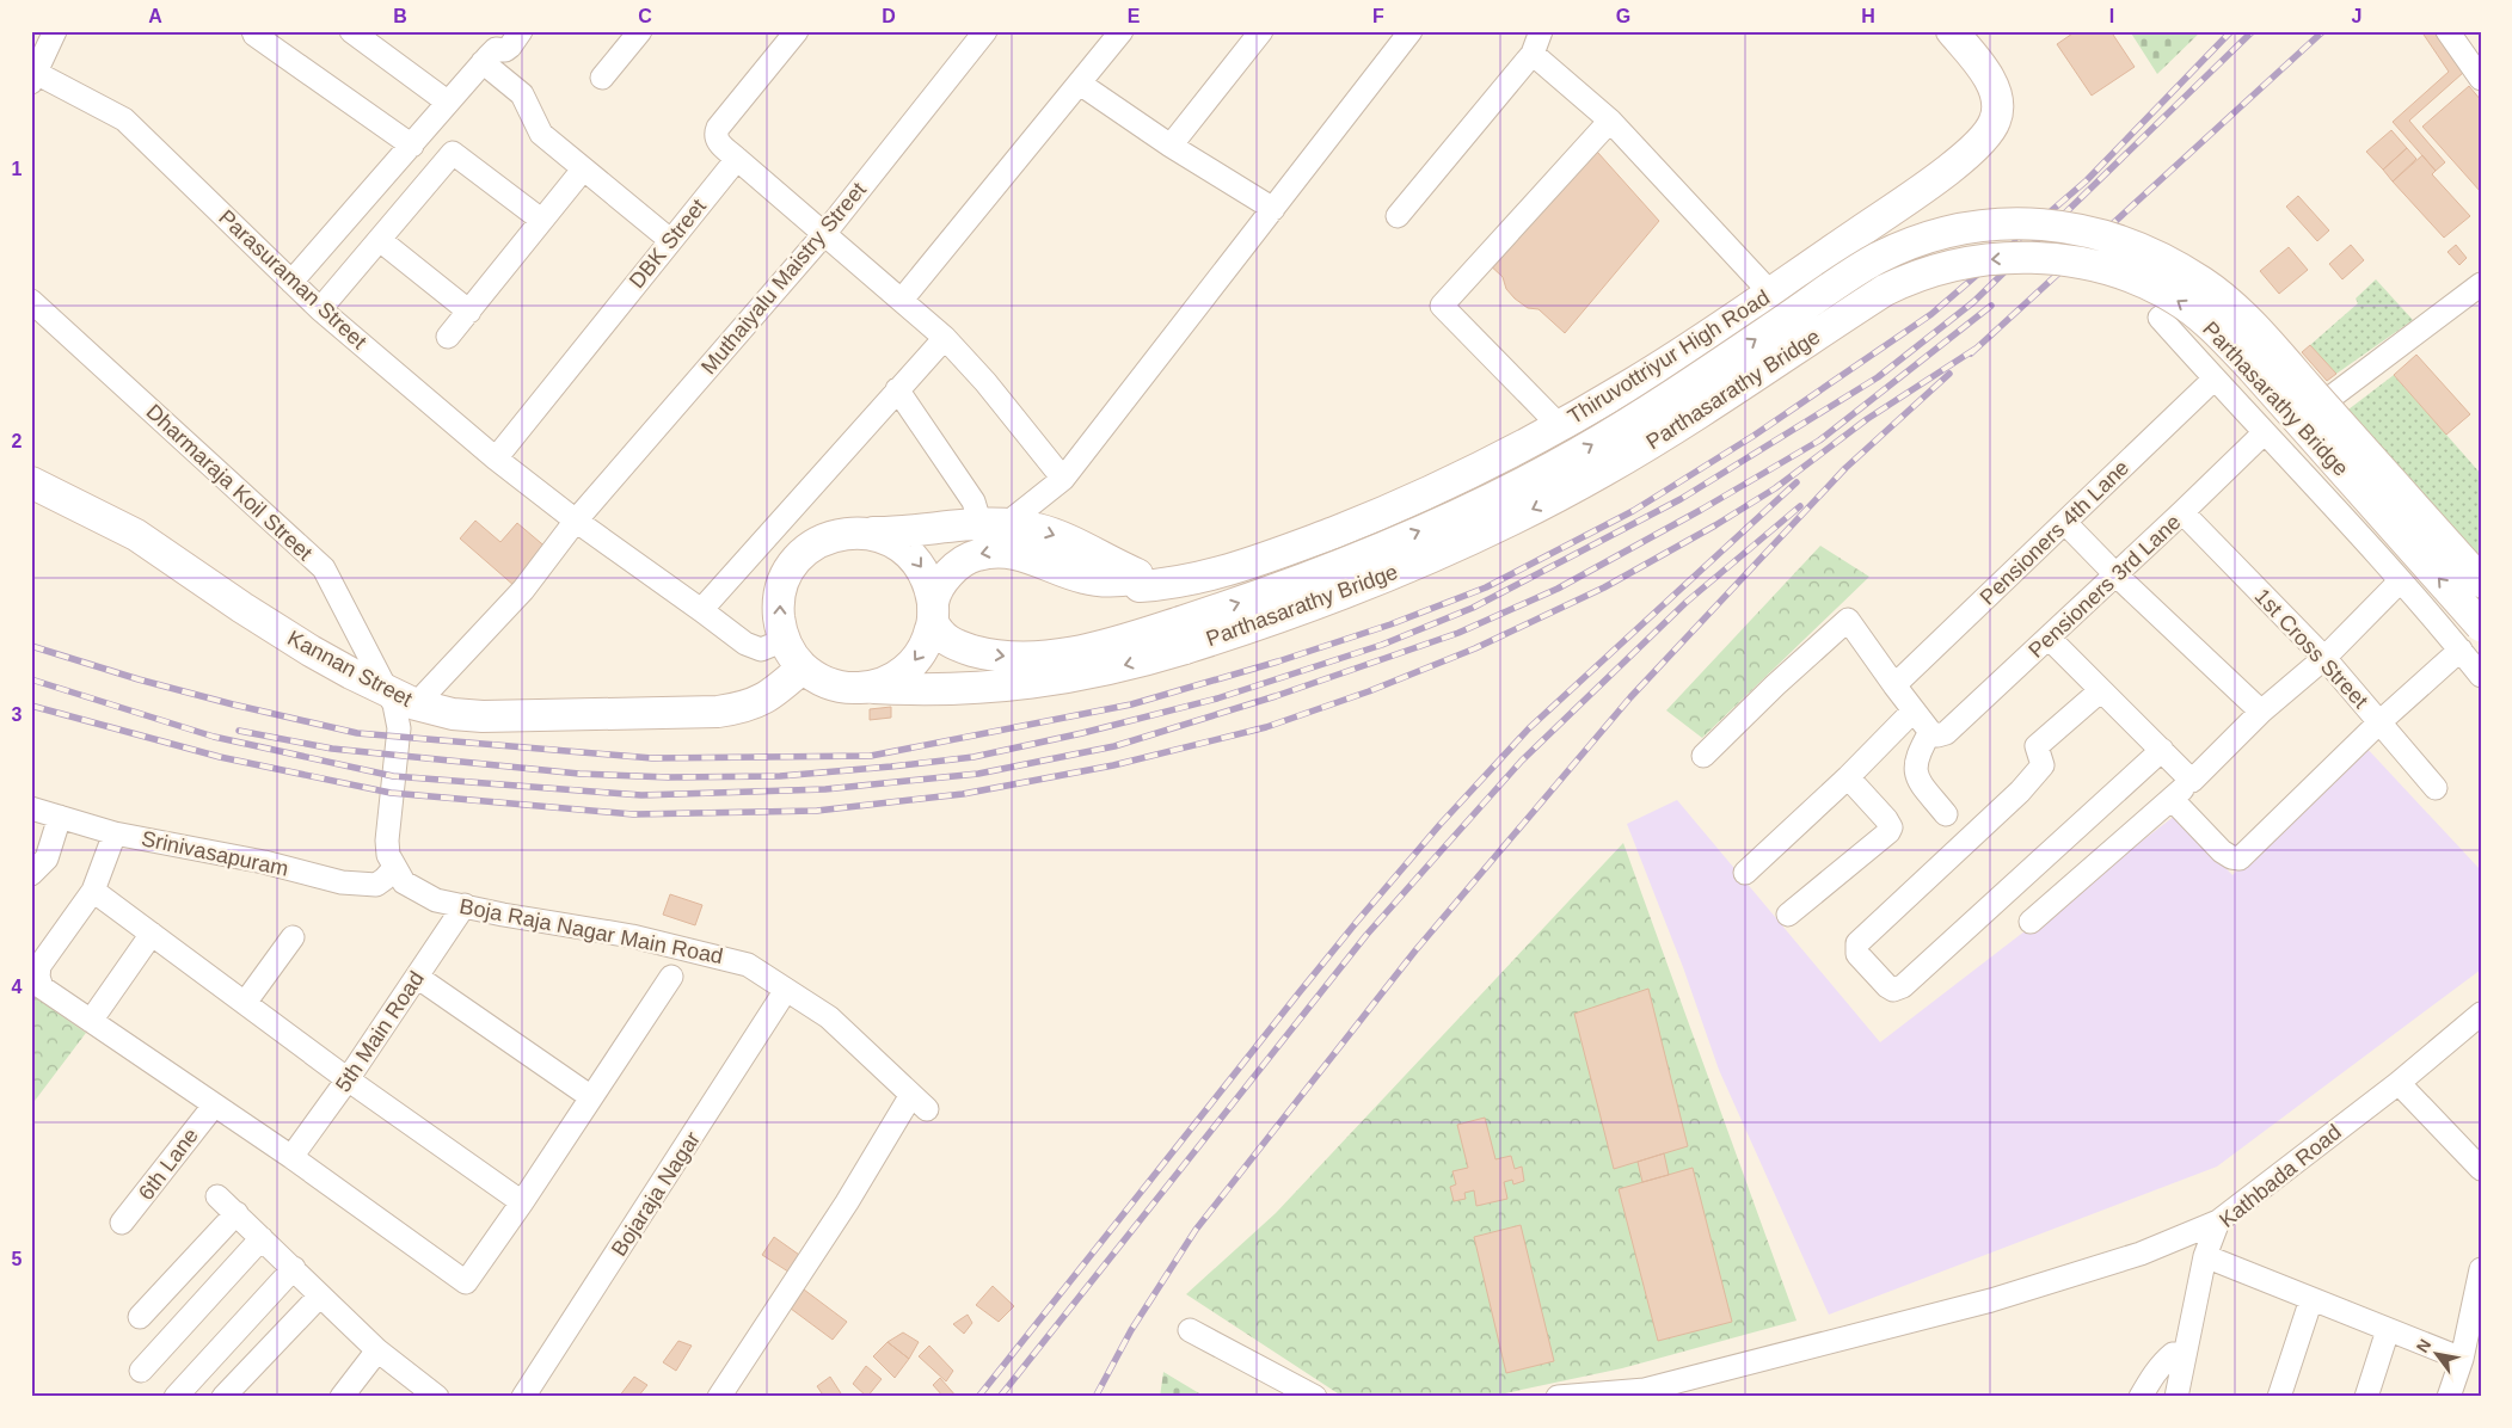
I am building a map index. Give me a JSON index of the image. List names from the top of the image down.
{
  "streets": {
    "main road": ["Thiruvottriyur High Road", "Parthasarathy Bridge", "Kannan Street"],
    "street": [
      "DBK Street",
      "Muthaiyalu Maistry Street",
      "Parasuraman Street",
      "Dharmaraja Koil Street",
      "Pensioners 4th Lane",
      "Pensioners 3rd Lane",
      "1st Cross Street",
      "Srinivasapuram",
      "Boja Raja Nagar Main Road",
      "5th Main Road",
      "6th Lane",
      "Kathbada Road",
      "Bojaraja Nagar"
    ]
  },
  "crossings": [
    ["DBK Street", "Parasuraman Street"],
    ["Muthaiyalu Maistry Street", "Parasuraman Street"],
    ["Muthaiyalu Maistry Street", "Dharmaraja Koil Street"],
    ["Muthaiyalu Maistry Street", "Kannan Street"],
    ["Parasuraman Street", "Thiruvottriyur High Road"],
    ["Parasuraman Street", "Parthasarathy Bridge"],
    ["Parasuraman Street", "Kannan Street"],
    ["Thiruvottriyur High Road", "Parthasarathy Bridge"],
    ["Thiruvottriyur High Road", "Kannan Street"],
    ["Parthasarathy Bridge", "Kannan Street"],
    ["Dharmaraja Koil Street", "Kannan Street"],
    ["Pensioners 3rd Lane", "1st Cross Street"],
    ["Srinivasapuram", "Boja Raja Nagar Main Road"],
    ["Boja Raja Nagar Main Road", "5th Main Road"],
    ["Boja Raja Nagar Main Road", "Bojaraja Nagar"]
  ],
  "north": "top left",
  "grid": {
    "columns": [
      "A",
      "B",
      "C",
      "D",
      "E",
      "F",
      "G",
      "H",
      "I",
      "J"
    ],
    "rows": [
      "1",
      "2",
      "3",
      "4",
      "5"
    ]
  }
}
